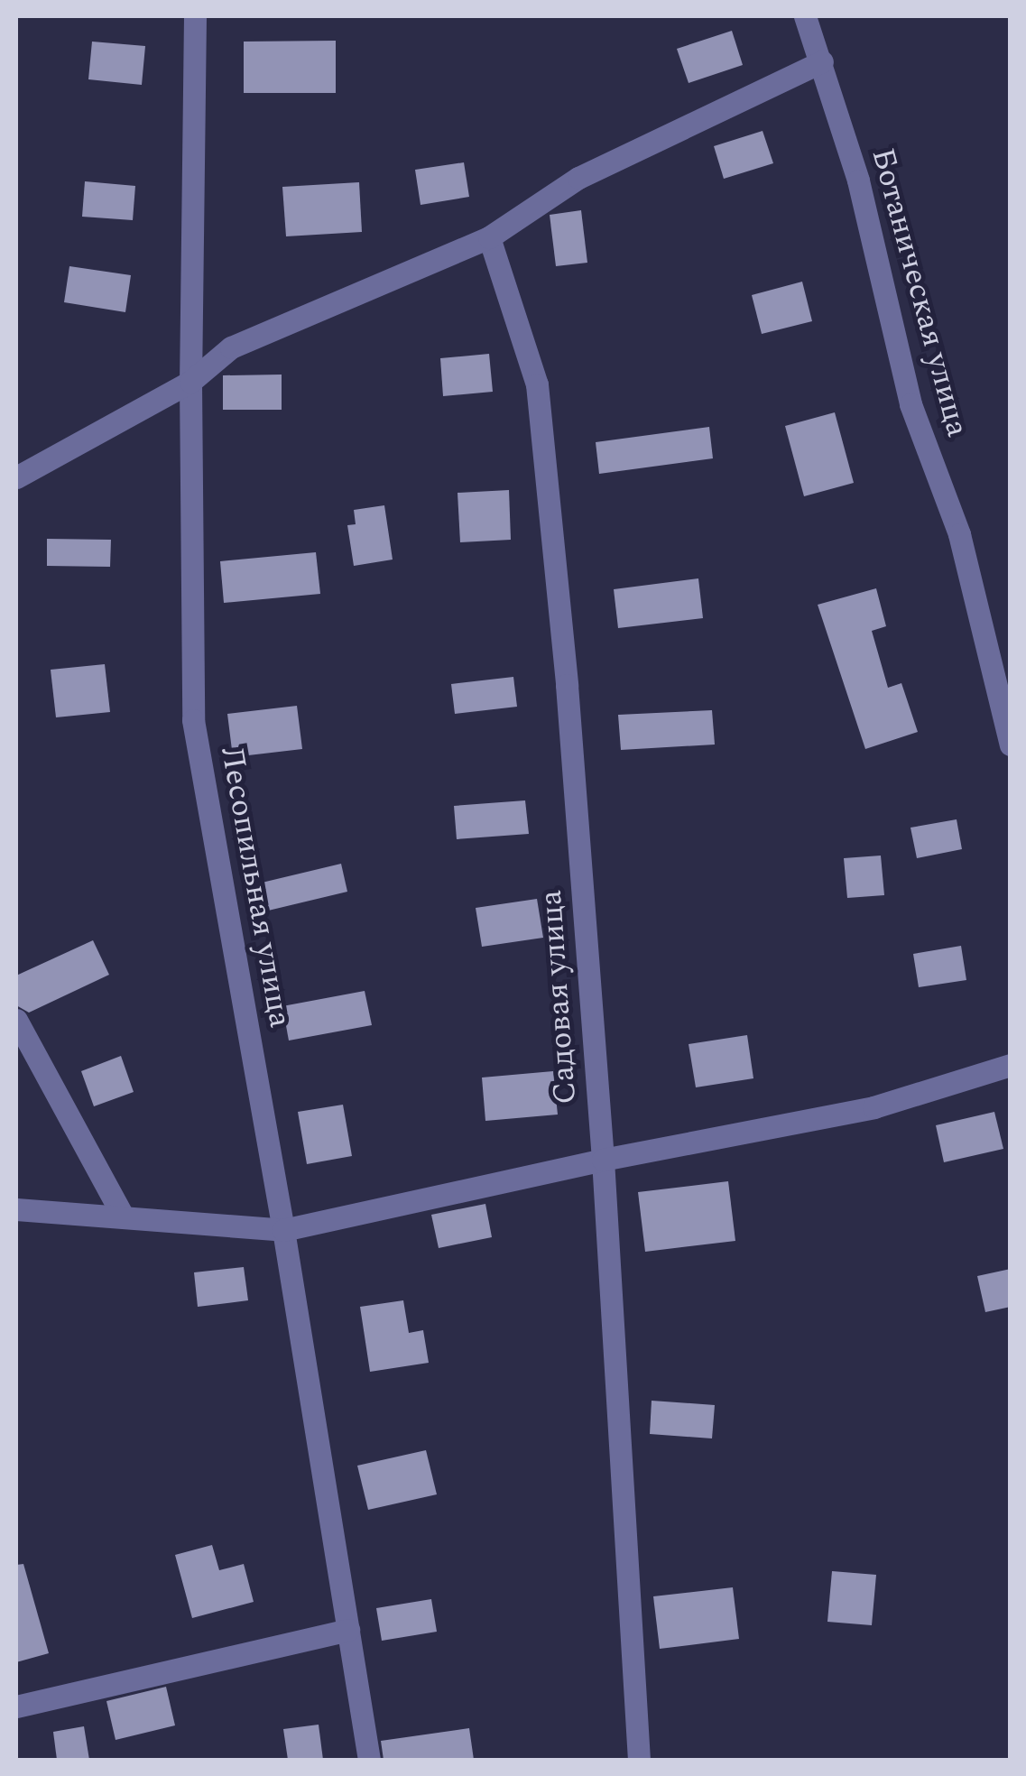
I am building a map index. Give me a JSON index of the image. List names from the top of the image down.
{
  "streets": {
    "street": ["Ботаническая улица", "Лесопильная улица", "Садовая улица"]
  }
}
